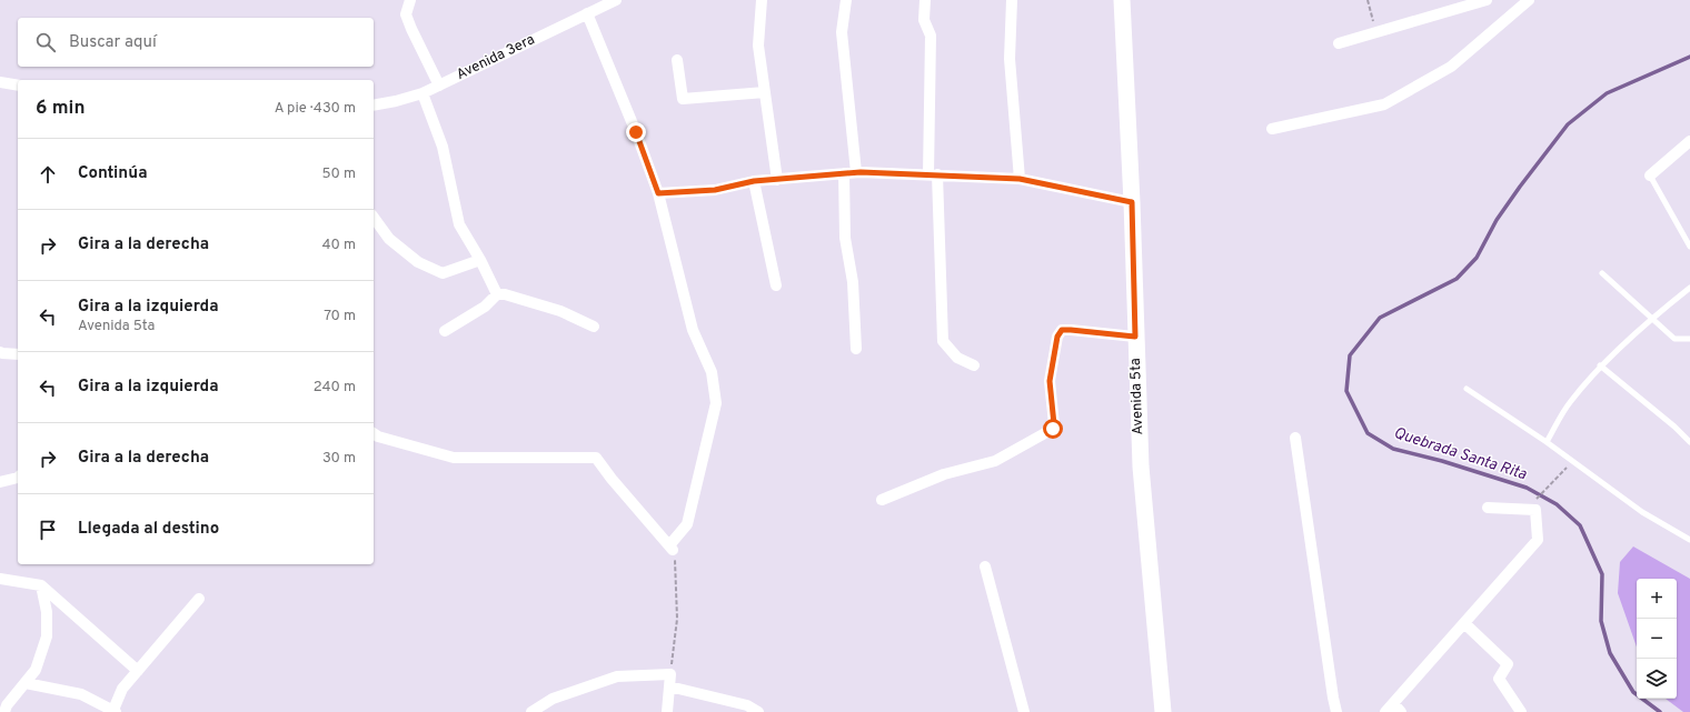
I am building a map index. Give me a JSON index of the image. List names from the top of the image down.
{
  "streets": {
    "street": ["Avenida 3era", "Avenida 5ta"]
  },
  "water": ["Quebrada Santa Rita"],
  "page": {
    "search": "Buscar aquí",
    "heading": ["6 min", "A pie · 430 m"],
    "list": [
      ["Continúa", "50 m"],
      ["Gira a la derecha", "40 m"],
      ["Gira a la izquierda", "Avenida 5ta", "70 m"],
      ["Gira a la izquierda", "240 m"],
      ["Gira a la derecha", "30 m"],
      "Llegada al destino"
    ],
    "map_buttons": ["+", "−"]
  }
}
